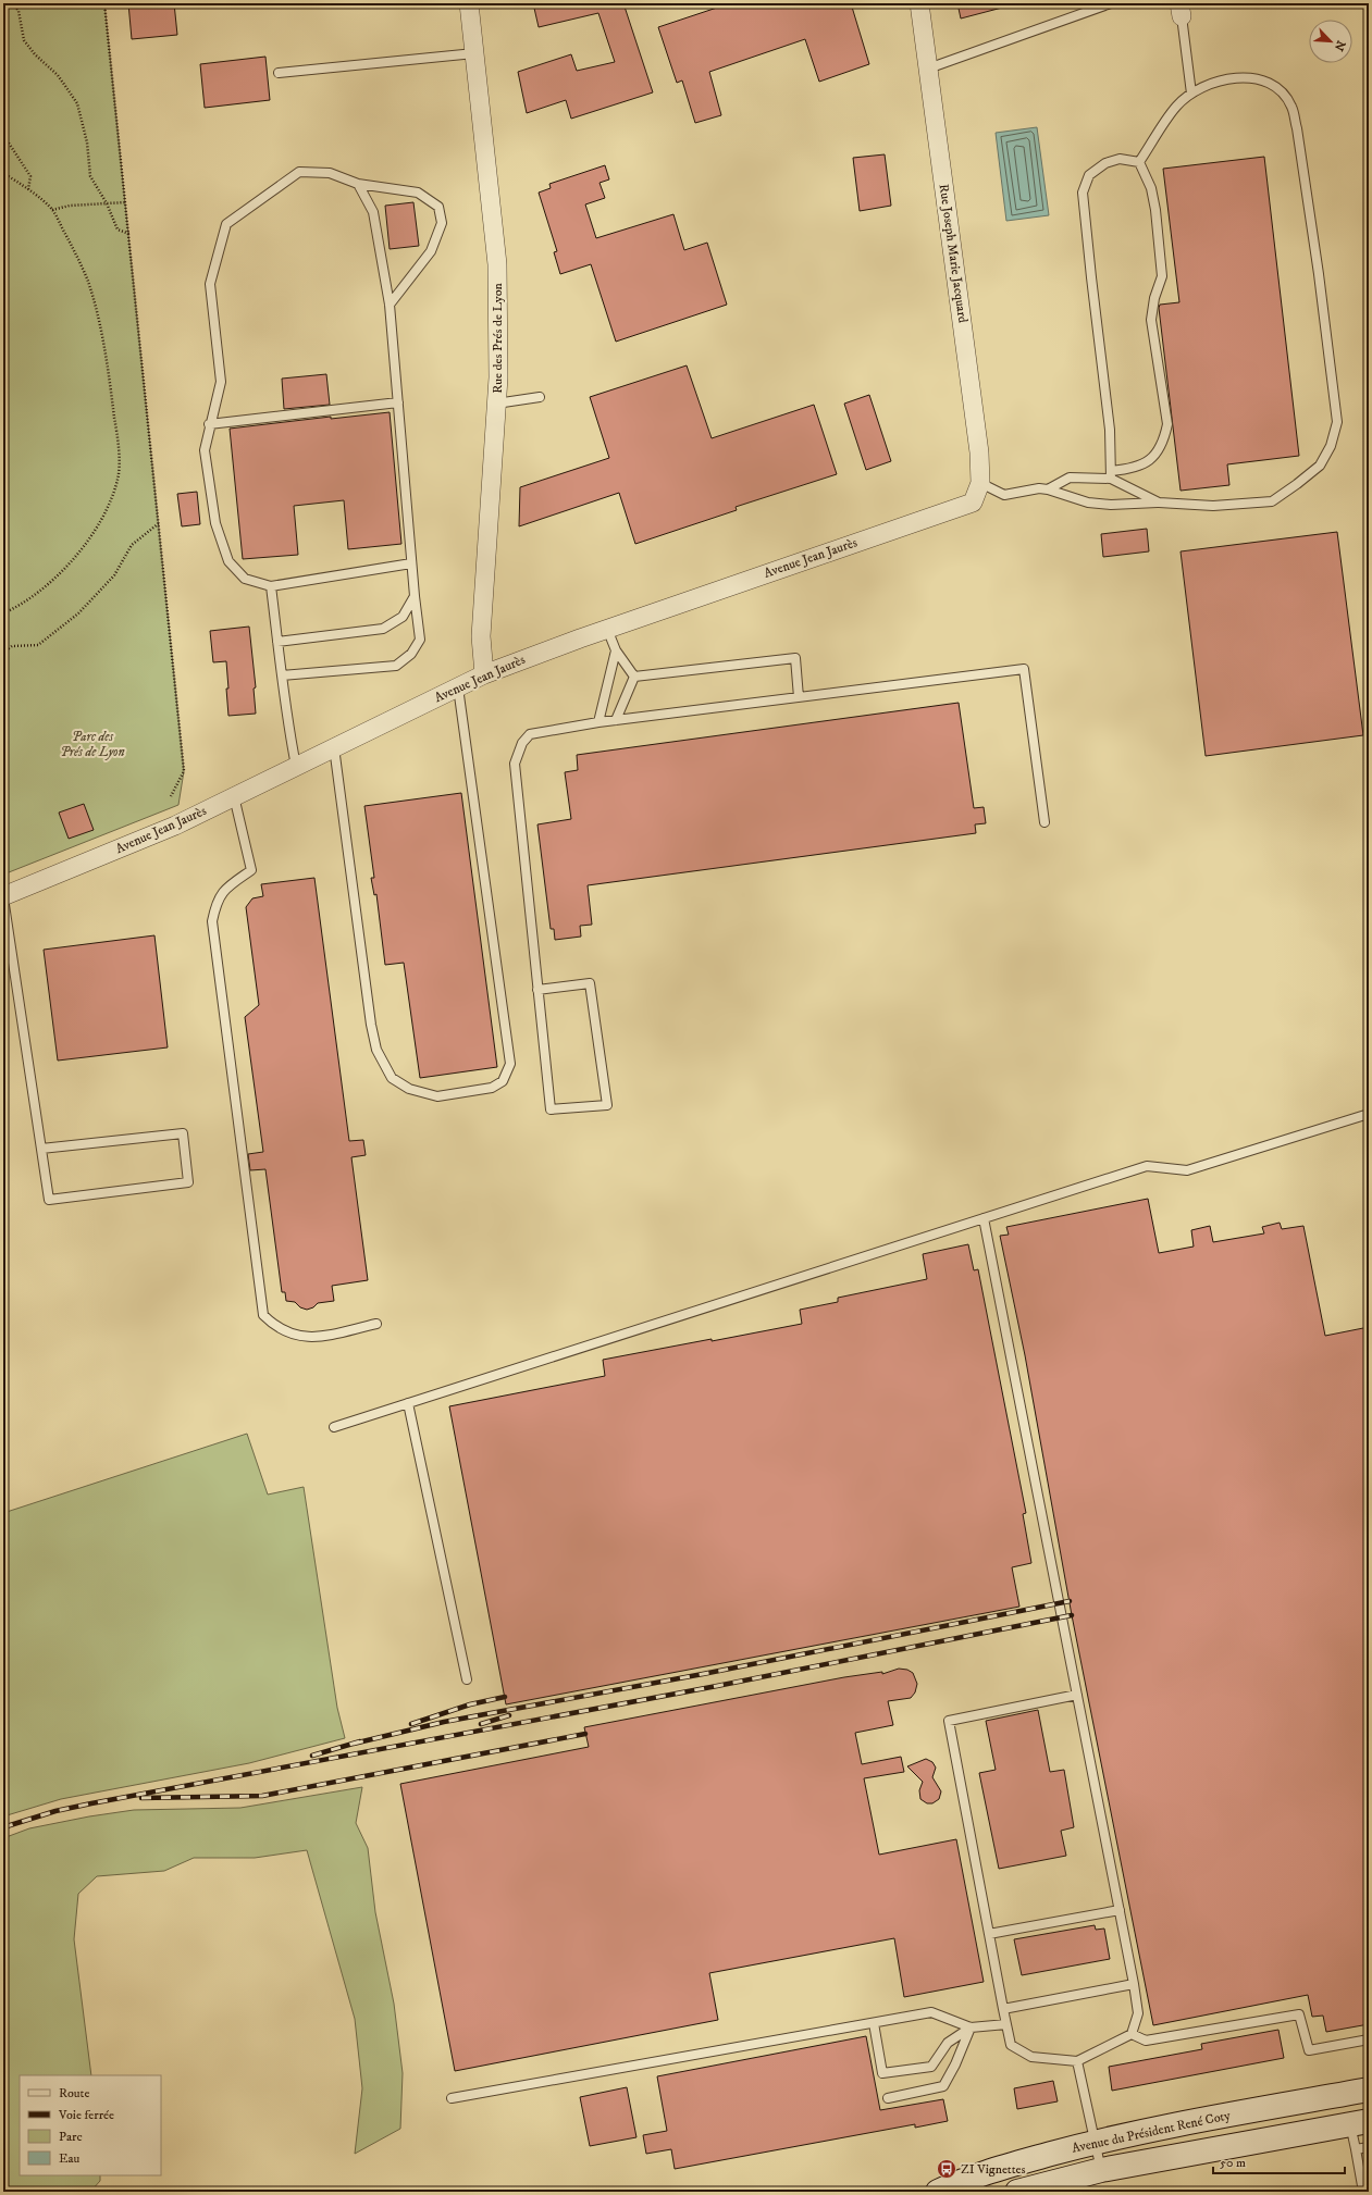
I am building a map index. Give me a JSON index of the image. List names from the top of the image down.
{
  "streets": {
    "main road": ["Avenue du Président René Coty"],
    "street": ["Rue Joseph Marie Jacquard", "Rue des Prés de Lyon", "Avenue Jean Jaurès"]
  },
  "crossings": [
    ["Rue Joseph Marie Jacquard", "Avenue Jean Jaurès"],
    ["Rue des Prés de Lyon", "Avenue Jean Jaurès"]
  ],
  "parks": ["Parc des Prés de Lyon"],
  "places": {
    "bus stop": ["ZI Vignettes"]
  },
  "legend": [
    "Route",
    "Voie ferrée",
    "Parc",
    "Eau"
  ],
  "scale_bar": "50 m",
  "north": "bottom right"
}
